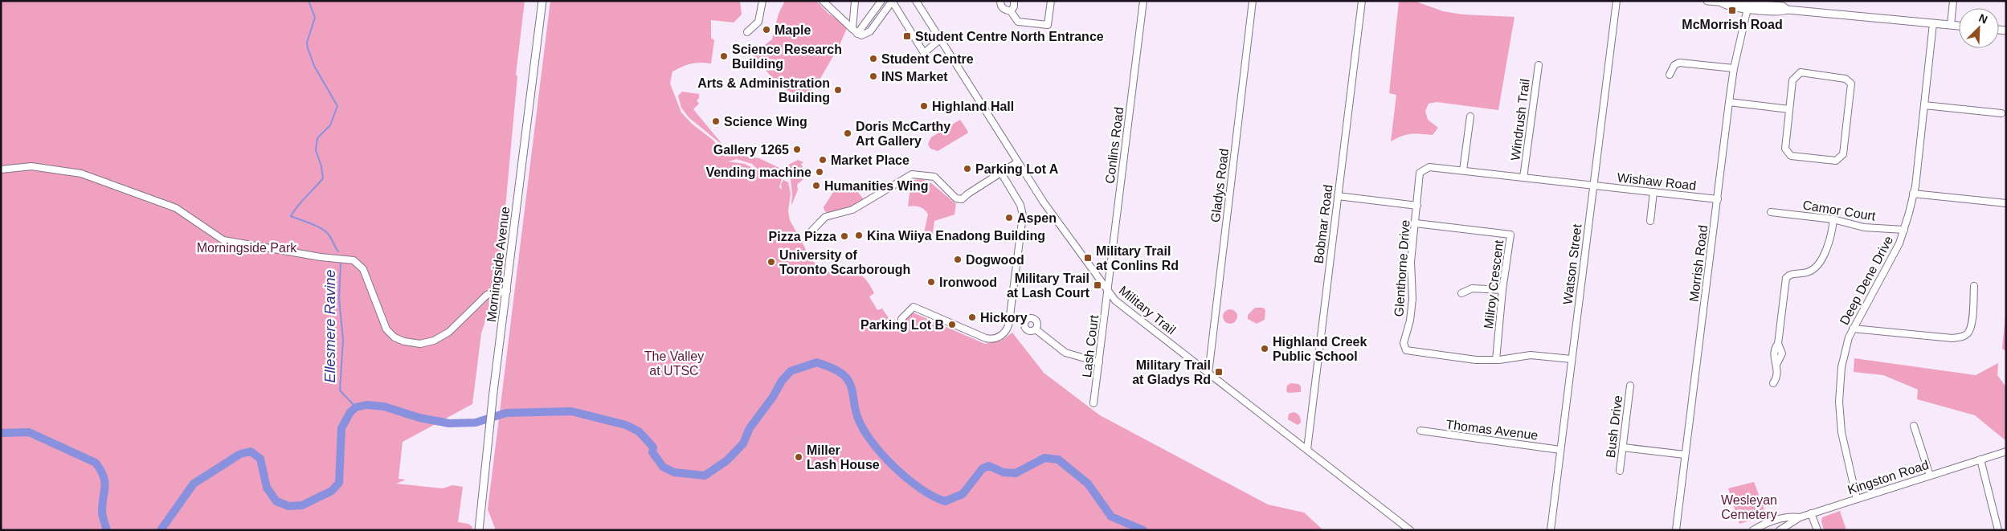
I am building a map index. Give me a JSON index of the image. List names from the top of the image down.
{
  "streets": {
    "main road": ["Morningside Avenue"],
    "street": [
      "Windrush Trail",
      "Conlins Road",
      "Wishaw Road",
      "Gladys Road",
      "Camor Court",
      "Bobmar Road",
      "Morrish Road",
      "Watson Street",
      "Glenthorne Drive",
      "Deep Dene Drive",
      "Milroy Crescent",
      "Military Trail",
      "Lash Court",
      "Bush Drive",
      "Thomas Avenue",
      "Kingston Road"
    ]
  },
  "crossings": [
    ["Windrush Trail", "Glenthorne Drive"],
    ["Conlins Road", "Military Trail"],
    ["Conlins Road", "Lash Court"],
    ["Wishaw Road", "Morrish Road"],
    ["Wishaw Road", "Watson Street"],
    ["Wishaw Road", "Glenthorne Drive"],
    ["Gladys Road", "Military Trail"],
    ["Camor Court", "Deep Dene Drive"],
    ["Bobmar Road", "Military Trail"],
    ["Watson Street", "Glenthorne Drive"],
    ["Watson Street", "Thomas Avenue"],
    ["Glenthorne Drive", "Milroy Crescent"],
    ["Deep Dene Drive", "Kingston Road"],
    ["Military Trail", "Lash Court"]
  ],
  "water": ["Ellesmere Ravine"],
  "parks": ["Morningside Park", "The Valley at UTSC", "Wesleyan Cemetery"],
  "places": {
    "transit": [
      "McMorrish Road",
      "Student Centre North Entrance",
      "Military Trail at Conlins Rd",
      "Military Trail at Lash Court",
      "Military Trail at Gladys Rd"
    ],
    "other": [
      "Maple",
      "Science Research Building",
      "Student Centre",
      "INS Market",
      "Arts & Administration Building",
      "Highland Hall",
      "Science Wing",
      "Doris McCarthy Art Gallery",
      "Gallery 1265",
      "Market Place",
      "Parking Lot A",
      "Vending machine",
      "Humanities Wing",
      "Aspen",
      "Kina Wiiya Enadong Building",
      "Pizza Pizza",
      "Dogwood",
      "University of Toronto Scarborough",
      "Ironwood",
      "Hickory",
      "Parking Lot B",
      "Highland Creek Public School",
      "Miller Lash House"
    ]
  },
  "north": "top right"
}
